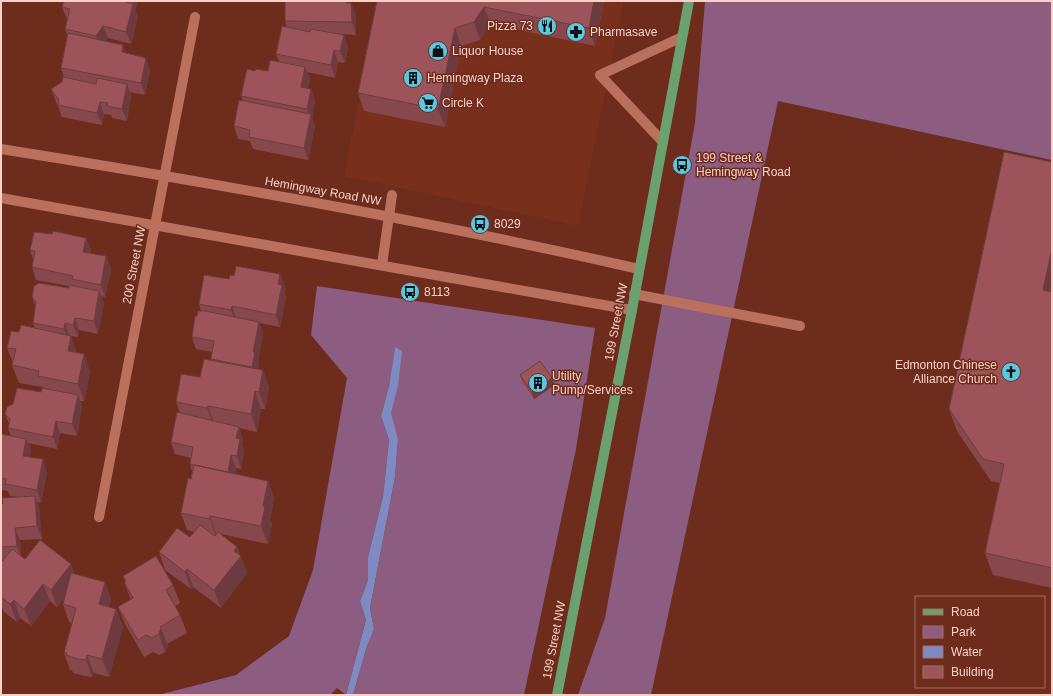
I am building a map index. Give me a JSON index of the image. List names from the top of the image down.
{
  "streets": {
    "main road": ["199 Street NW"],
    "street": ["Hemingway Road NW", "200 Street NW"]
  },
  "crossings": [
    ["Hemingway Road NW", "200 Street NW"],
    ["Hemingway Road NW", "199 Street NW"]
  ],
  "places": {
    "restaurant": ["Pizza 73"],
    "pharmacy": ["Pharmasave"],
    "shop": ["Liquor House"],
    "building": ["Hemingway Plaza", "Utility Pump/Services"],
    "supermarket": ["Circle K"],
    "bus stop": ["199 Street & Hemingway Road", "8029", "8113"],
    "church": ["Edmonton Chinese Alliance Church"]
  },
  "legend": [
    "Road",
    "Park",
    "Water",
    "Building"
  ]
}
